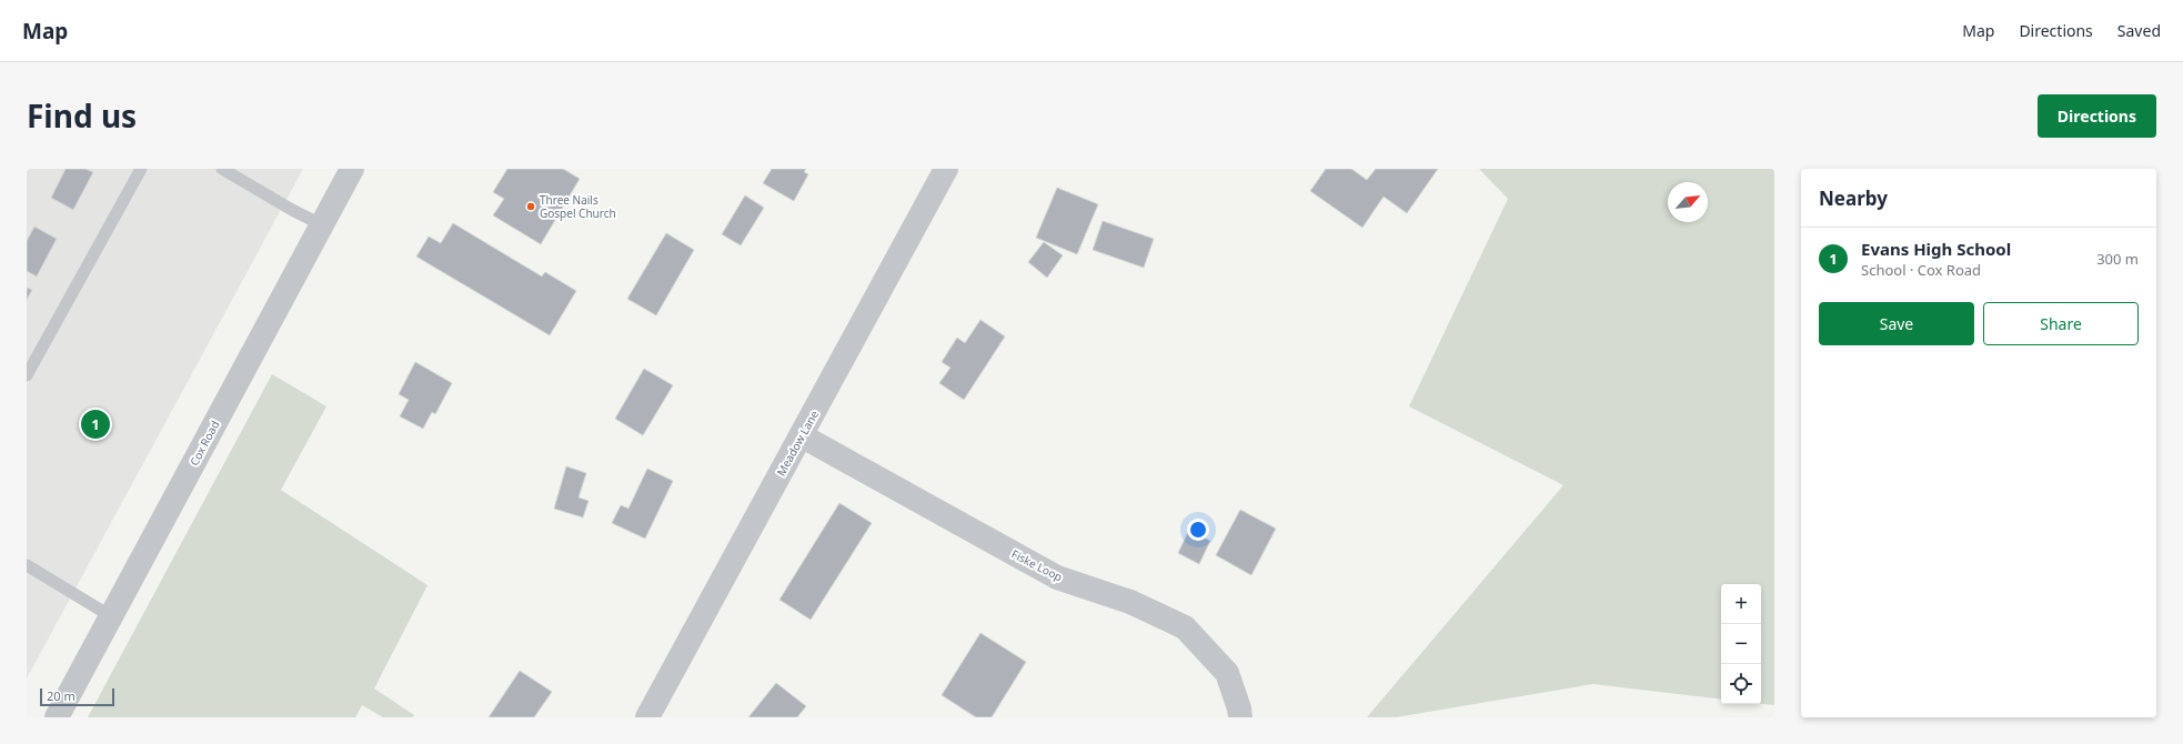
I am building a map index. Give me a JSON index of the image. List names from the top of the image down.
{
  "streets": {
    "street": ["Cox Road", "Meadow Lane", "Fiske Loop"]
  },
  "crossings": [
    ["Meadow Lane", "Fiske Loop"]
  ],
  "places": ["Three Nails Gospel Church"],
  "scale_bar": "20 m",
  "north": "top right",
  "page": {
    "header": "Map",
    "nav": ["Map", "Directions", "Saved"],
    "title": "Find us",
    "buttons": [
      "Directions",
      ["Save", "Share"]
    ],
    "heading": "Nearby",
    "list": [
      {
        "mark": "1",
        "name": "Evans High School",
        "note": "School · Cox Road",
        "value": "300 m"
      }
    ],
    "pins": "1",
    "map_buttons": ["+", "−"],
    "scale": "20 m"
  }
}
